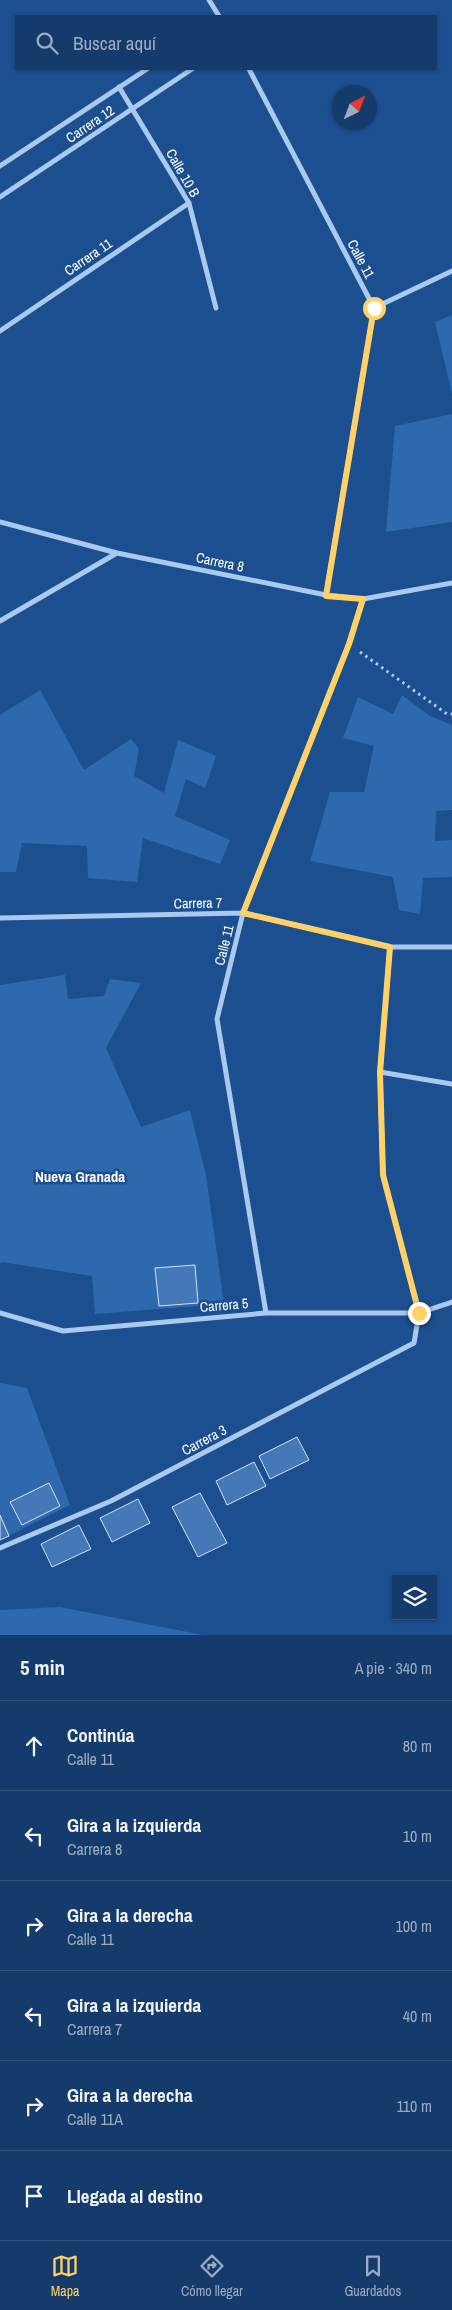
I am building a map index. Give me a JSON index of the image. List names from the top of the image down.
{
  "streets": {
    "street": [
      "Carrera 12",
      "Calle 10 B",
      "Carrera 11",
      "Calle 11",
      "Carrera 8",
      "Carrera 7",
      "Carrera 5",
      "Carrera 3"
    ]
  },
  "crossings": [
    ["Carrera 12", "Calle 10 B"],
    ["Calle 10 B", "Carrera 11"],
    ["Calle 11", "Carrera 8"],
    ["Calle 11", "Carrera 7"],
    ["Calle 11", "Carrera 5"],
    ["Carrera 5", "Carrera 3"]
  ],
  "districts": ["Nueva Granada"],
  "north": "top right",
  "page": {
    "search": "Buscar aquí",
    "heading": ["5 min", "A pie · 340 m"],
    "list": [
      ["Continúa", "Calle 11", "80 m"],
      ["Gira a la izquierda", "Carrera 8", "10 m"],
      ["Gira a la derecha", "Calle 11", "100 m"],
      ["Gira a la izquierda", "Carrera 7", "40 m"],
      ["Gira a la derecha", "Calle 11A", "110 m"],
      "Llegada al destino"
    ],
    "nav": ["Mapa", "Cómo llegar", "Guardados"]
  }
}
